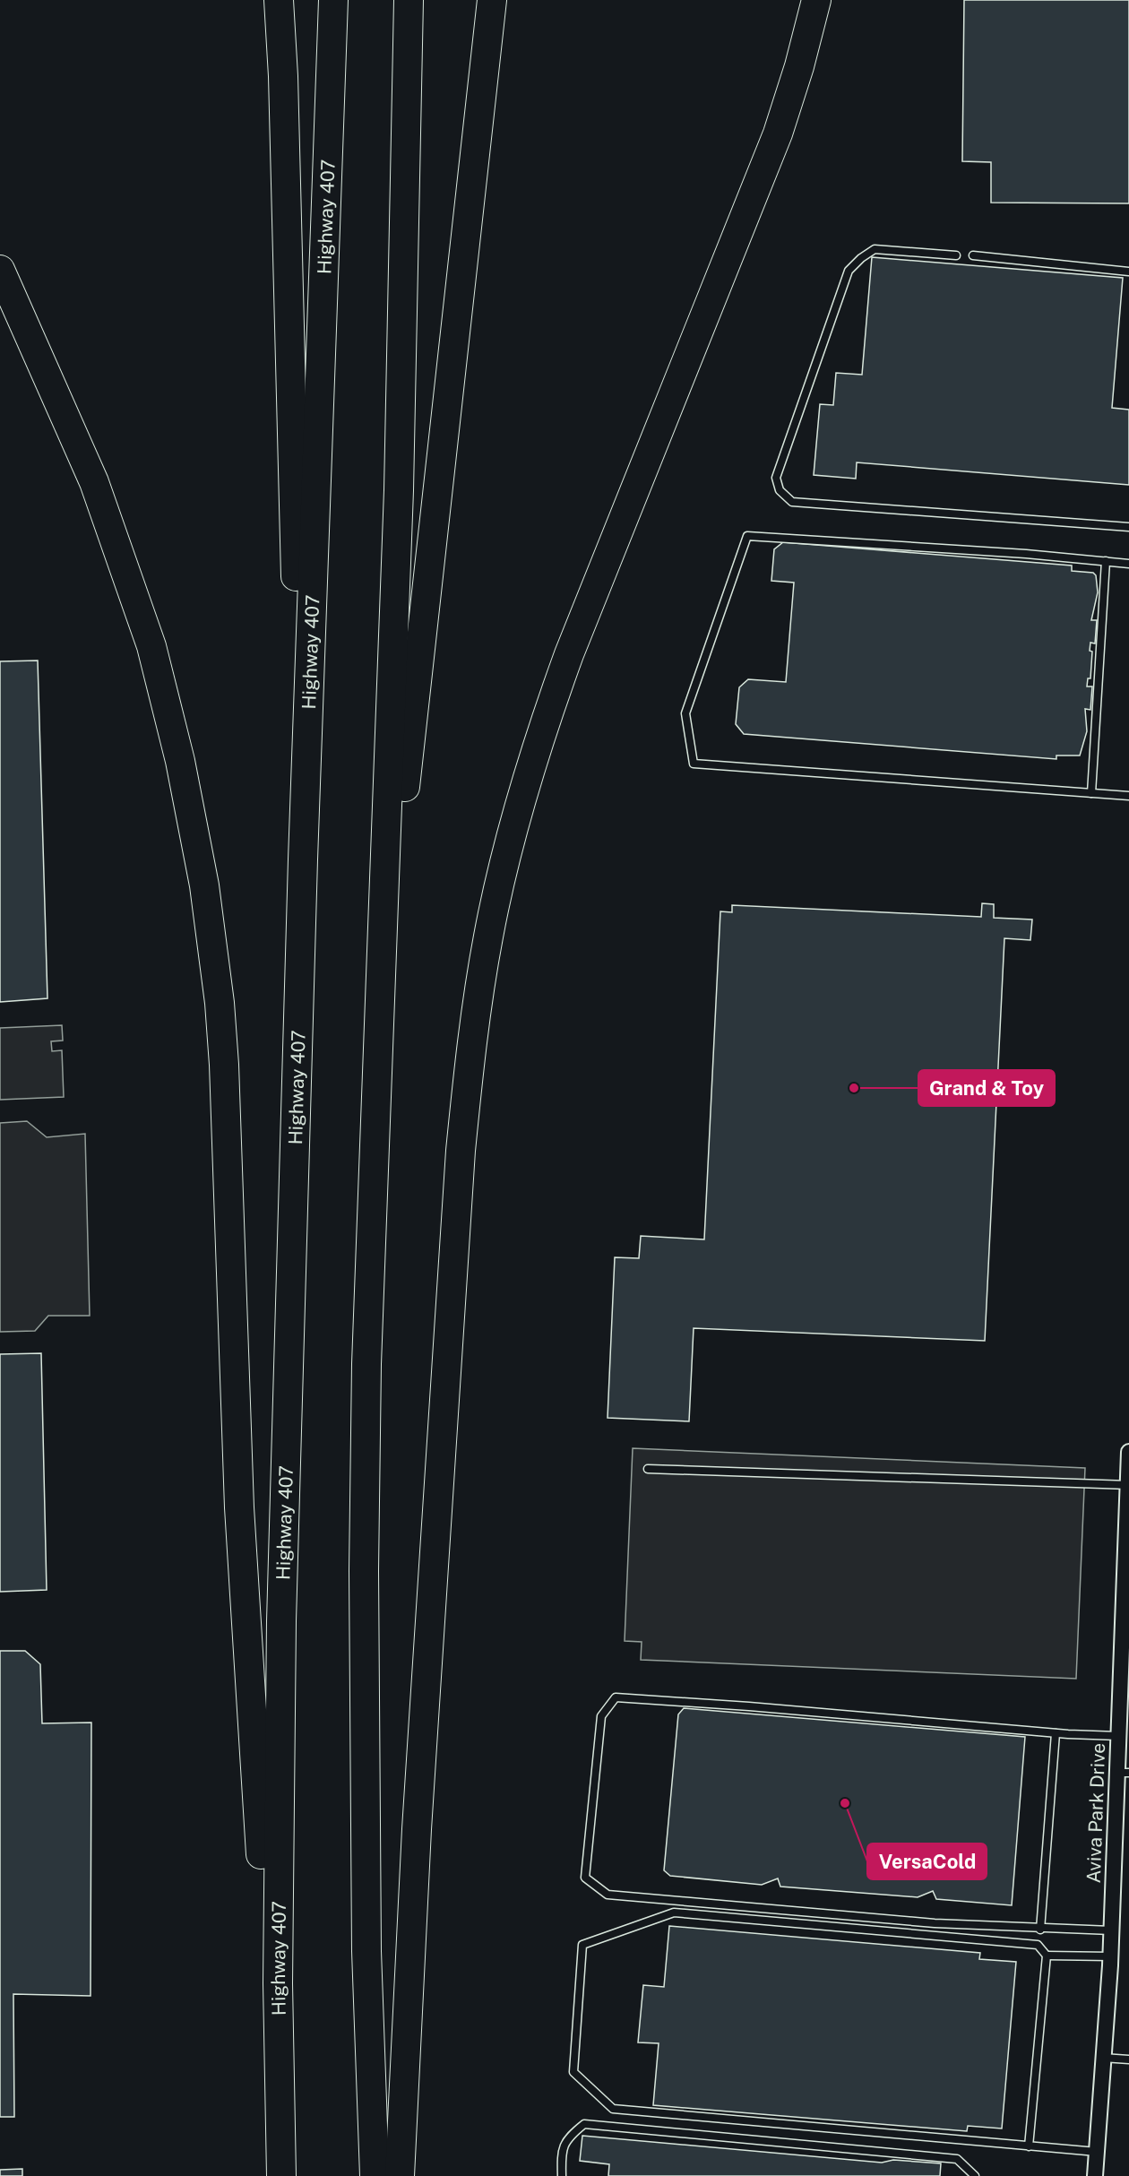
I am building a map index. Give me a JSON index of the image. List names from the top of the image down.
{
  "streets": {
    "highway": ["Highway 407"],
    "street": ["Aviva Park Drive"]
  },
  "places": ["Grand & Toy", "VersaCold"]
}
